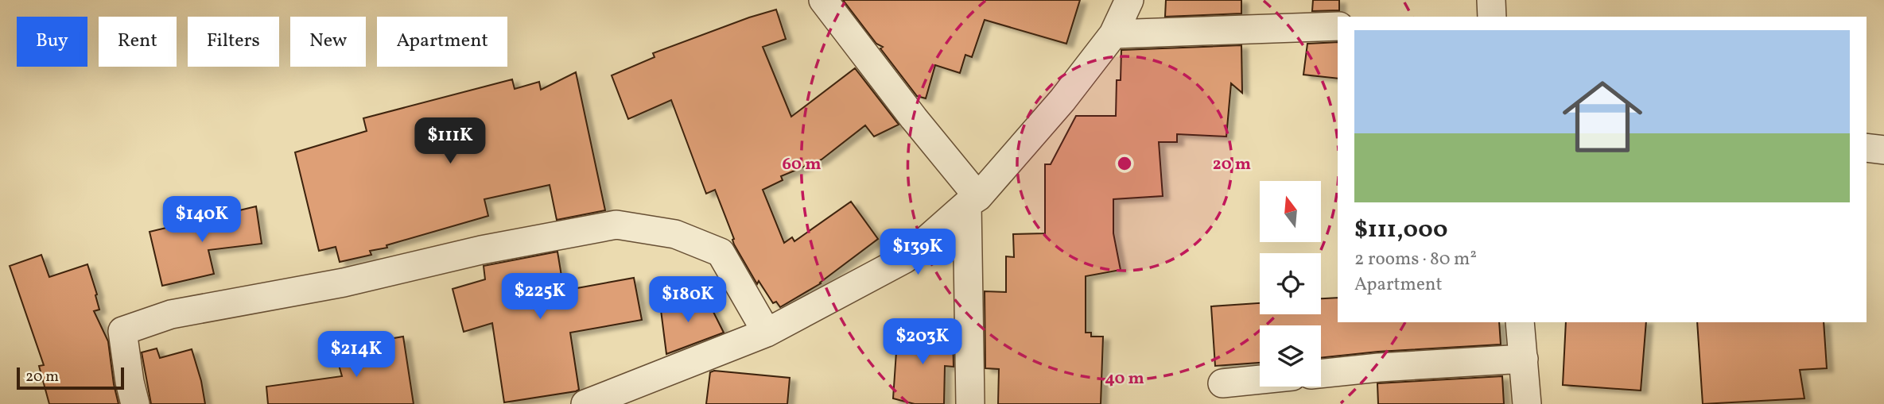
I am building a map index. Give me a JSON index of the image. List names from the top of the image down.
{
  "scale_bar": "20 m",
  "north": "top",
  "page": {
    "chip": [
      "Buy",
      "Rent",
      "Filters",
      "New",
      "Apartment"
    ],
    "list": [
      {
        "name": "$111,000",
        "note": "2 rooms · 80 m² · Apartment"
      }
    ],
    "price": [
      "$111K",
      "$140K",
      "$139K",
      "$225K",
      "$180K",
      "$203K",
      "$214K"
    ],
    "scale": "20 m"
  },
  "rings": ["20 m", "60 m", "40 m"]
}
